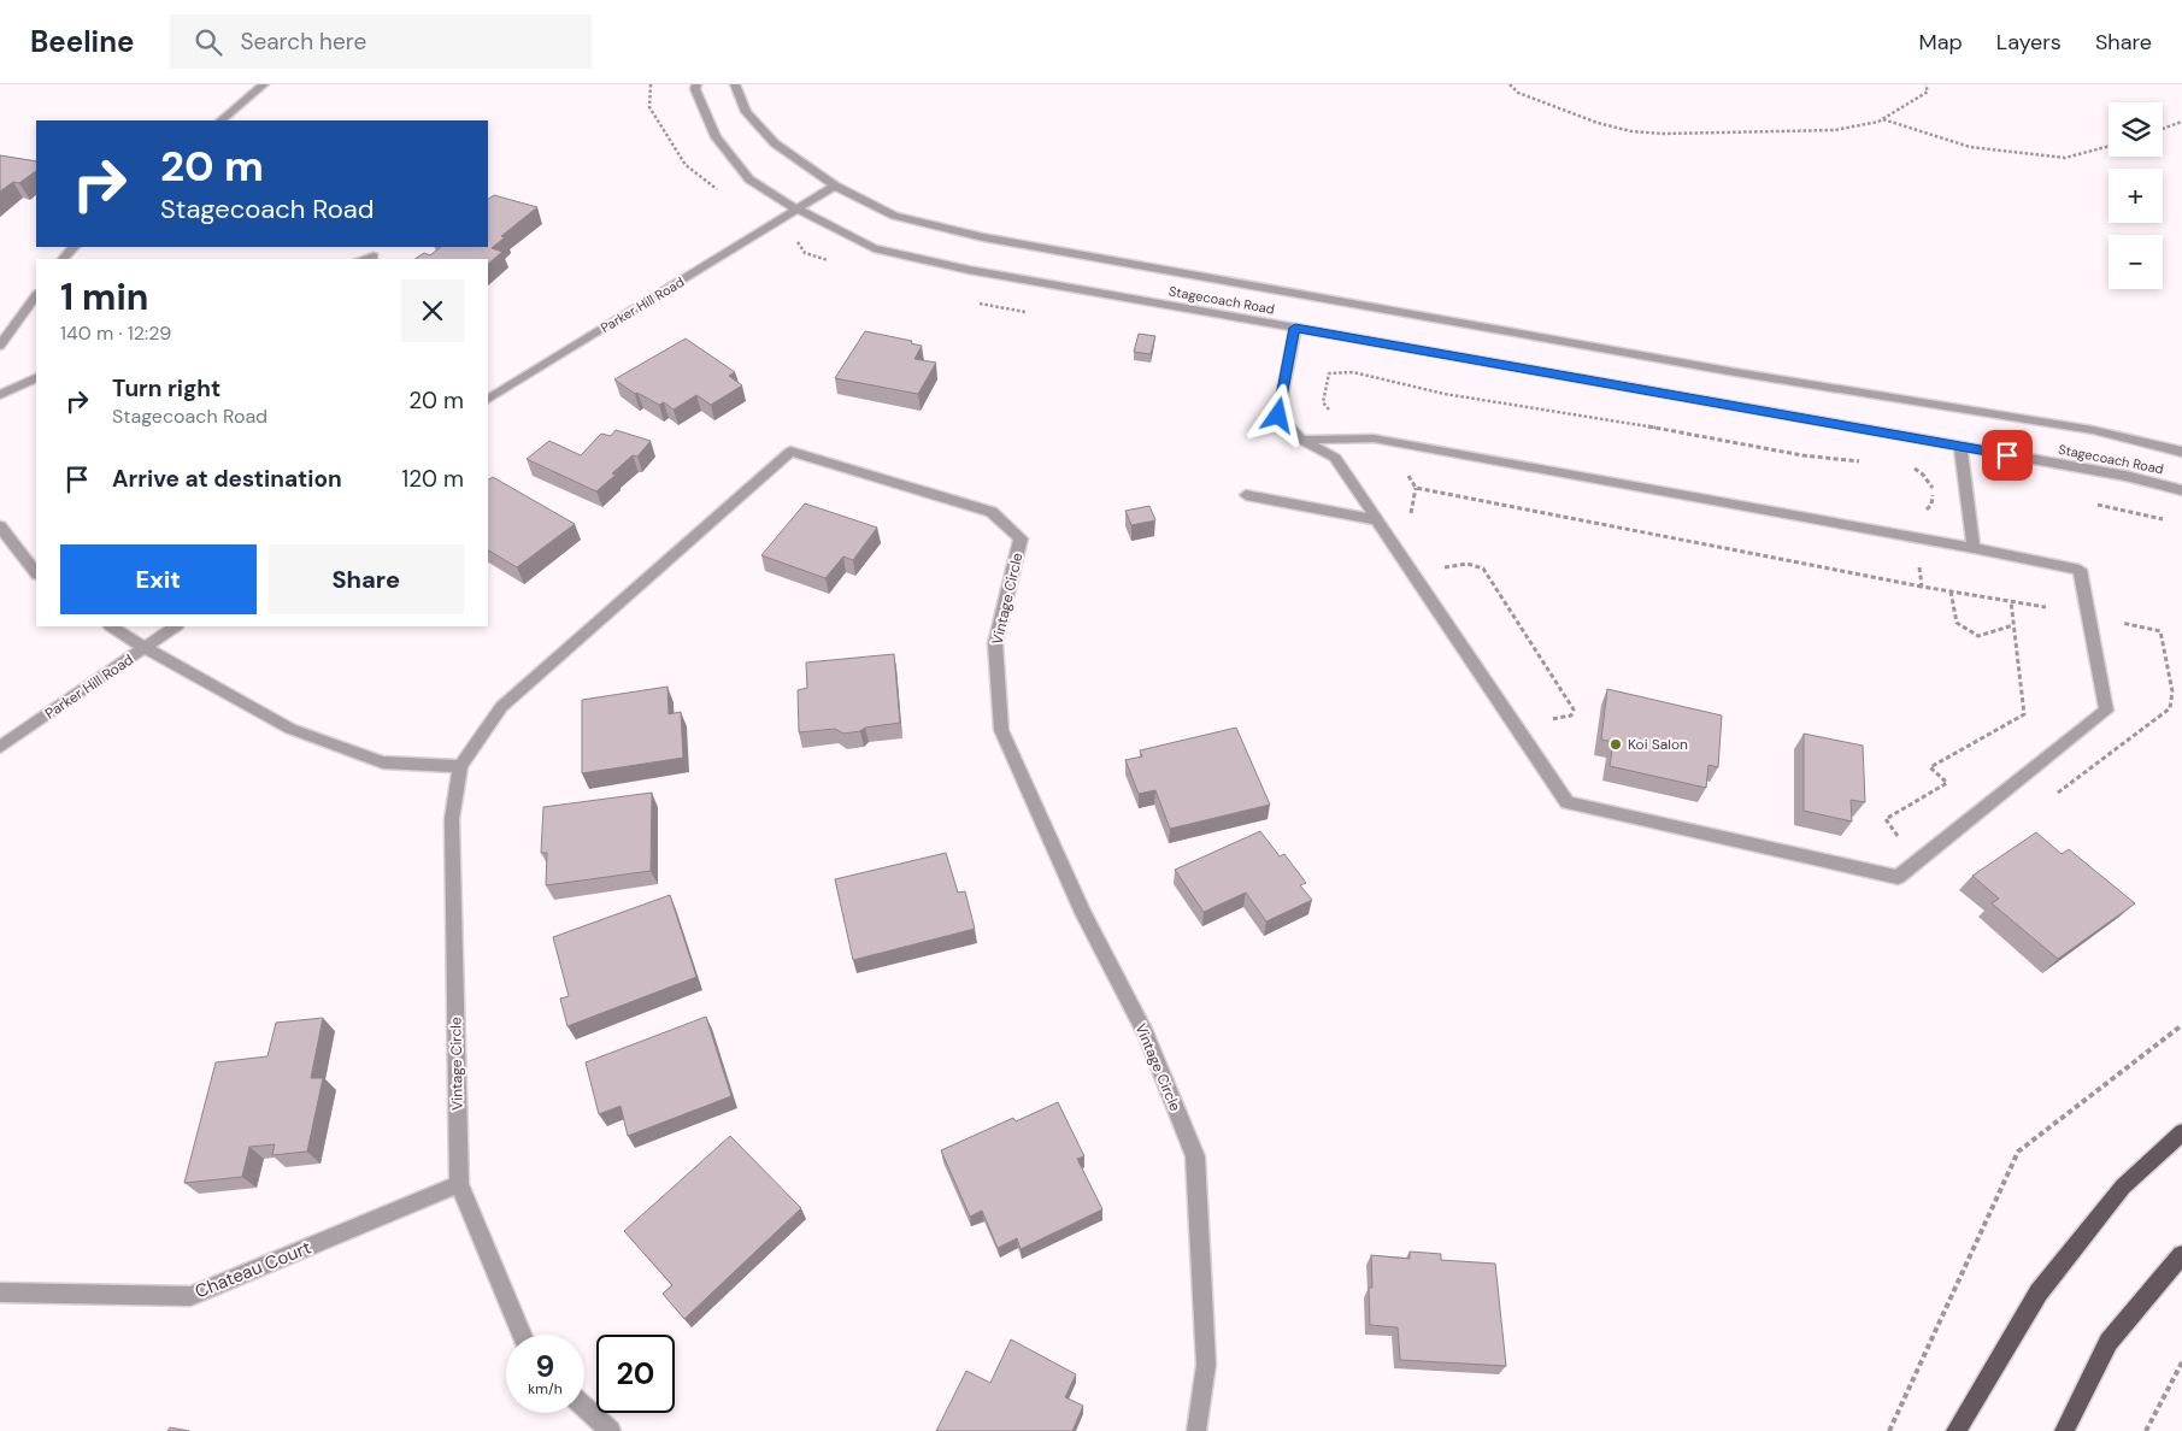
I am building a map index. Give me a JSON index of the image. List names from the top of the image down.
{
  "streets": {
    "street": [
      "Stagecoach Road",
      "Parker Hill Road",
      "Vintage Circle",
      "Chateau Court"
    ]
  },
  "crossings": [
    ["Stagecoach Road", "Parker Hill Road"],
    ["Vintage Circle", "Chateau Court"]
  ],
  "places": ["Koi Salon"],
  "page": {
    "header": "Beeline",
    "search": "Search here",
    "nav": ["Map", "Layers", "Share"],
    "map_buttons": ["+", "−"],
    "turn": ["20 m", "Stagecoach Road"],
    "heading": ["1 min", "140 m · 12:29"],
    "list": [
      {
        "name": "Turn right",
        "note": "Stagecoach Road",
        "value": "20 m"
      },
      {
        "name": "Arrive at destination",
        "value": "120 m"
      }
    ],
    "buttons": ["Exit", "Share"],
    "speed": "9 km/h",
    "limit": "20"
  }
}
